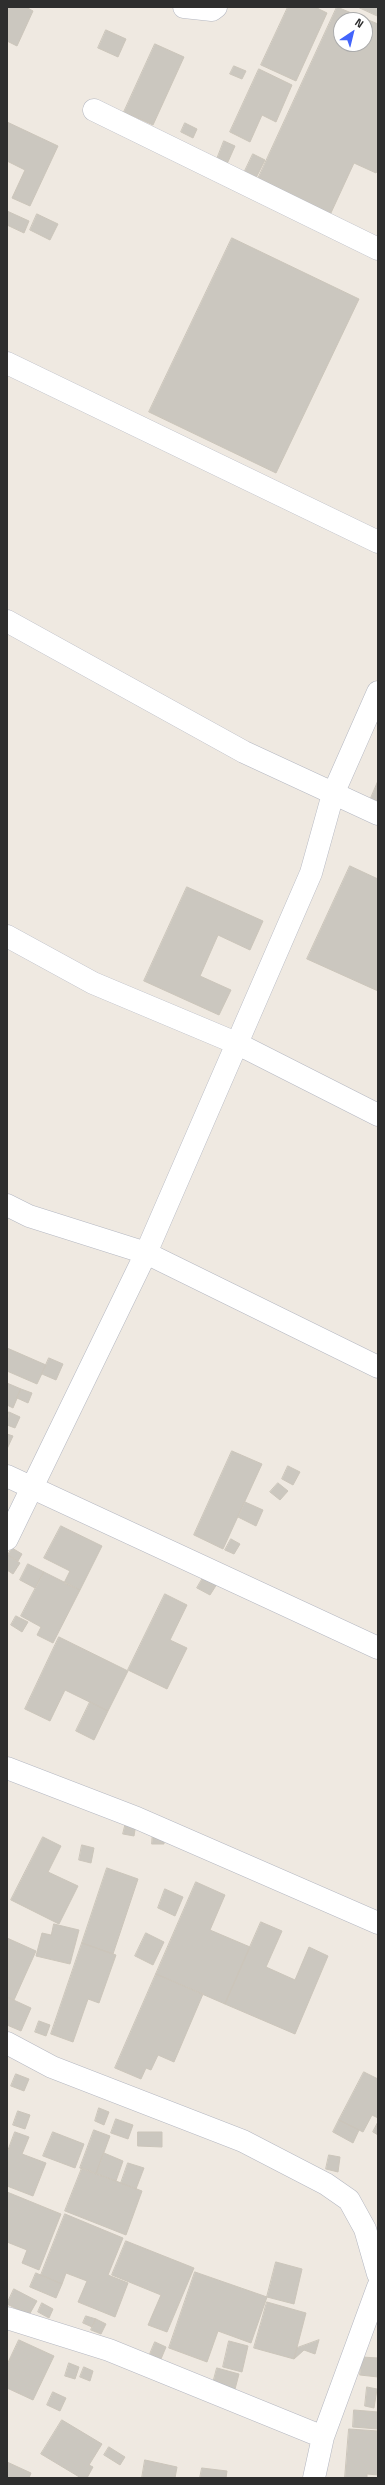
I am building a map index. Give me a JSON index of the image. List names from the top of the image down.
{
  "north": "top right"
}
